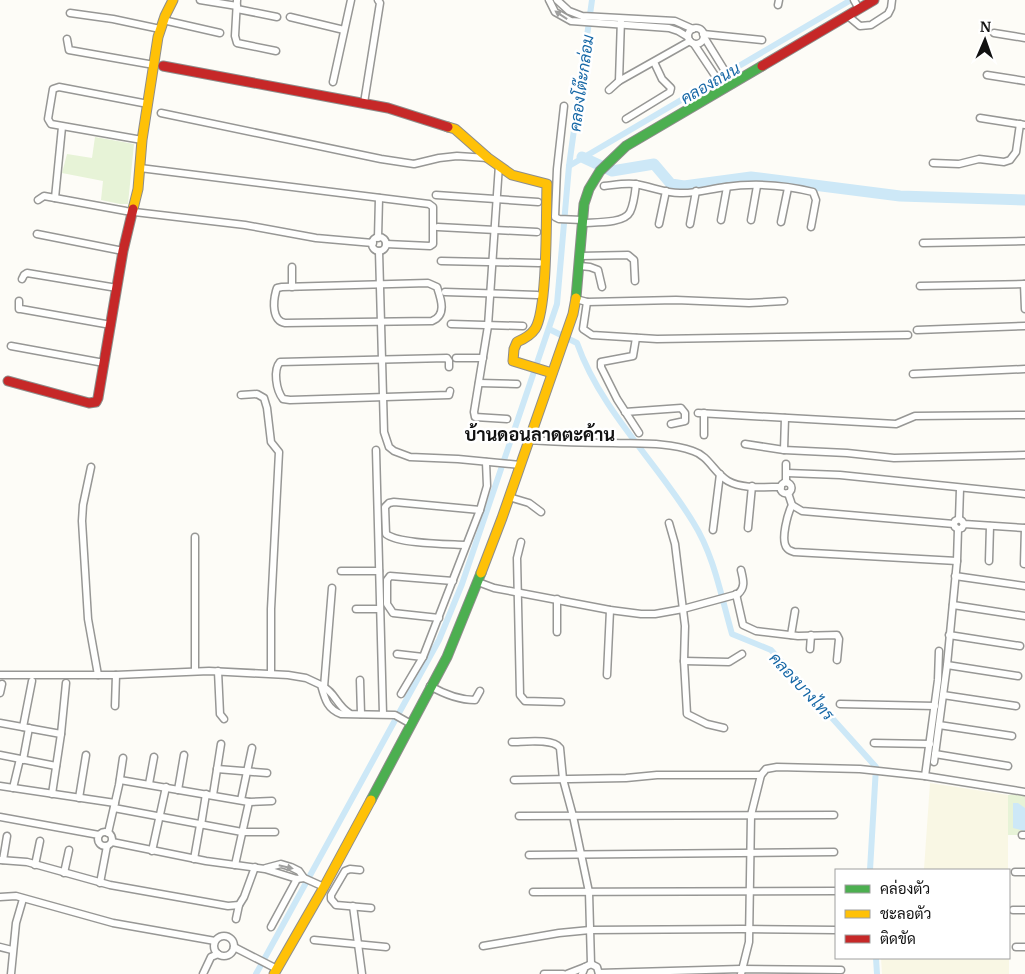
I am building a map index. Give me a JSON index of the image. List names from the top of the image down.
{
  "districts": ["บ้านดอนลาดตะค้าน"],
  "water": ["คลองโต๊ะกล่อม", "คลองถนน", "คลองบางไทร"],
  "legend": ["คล่องตัว", "ชะลอตัว", "ติดขัด"],
  "north": "top"
}
